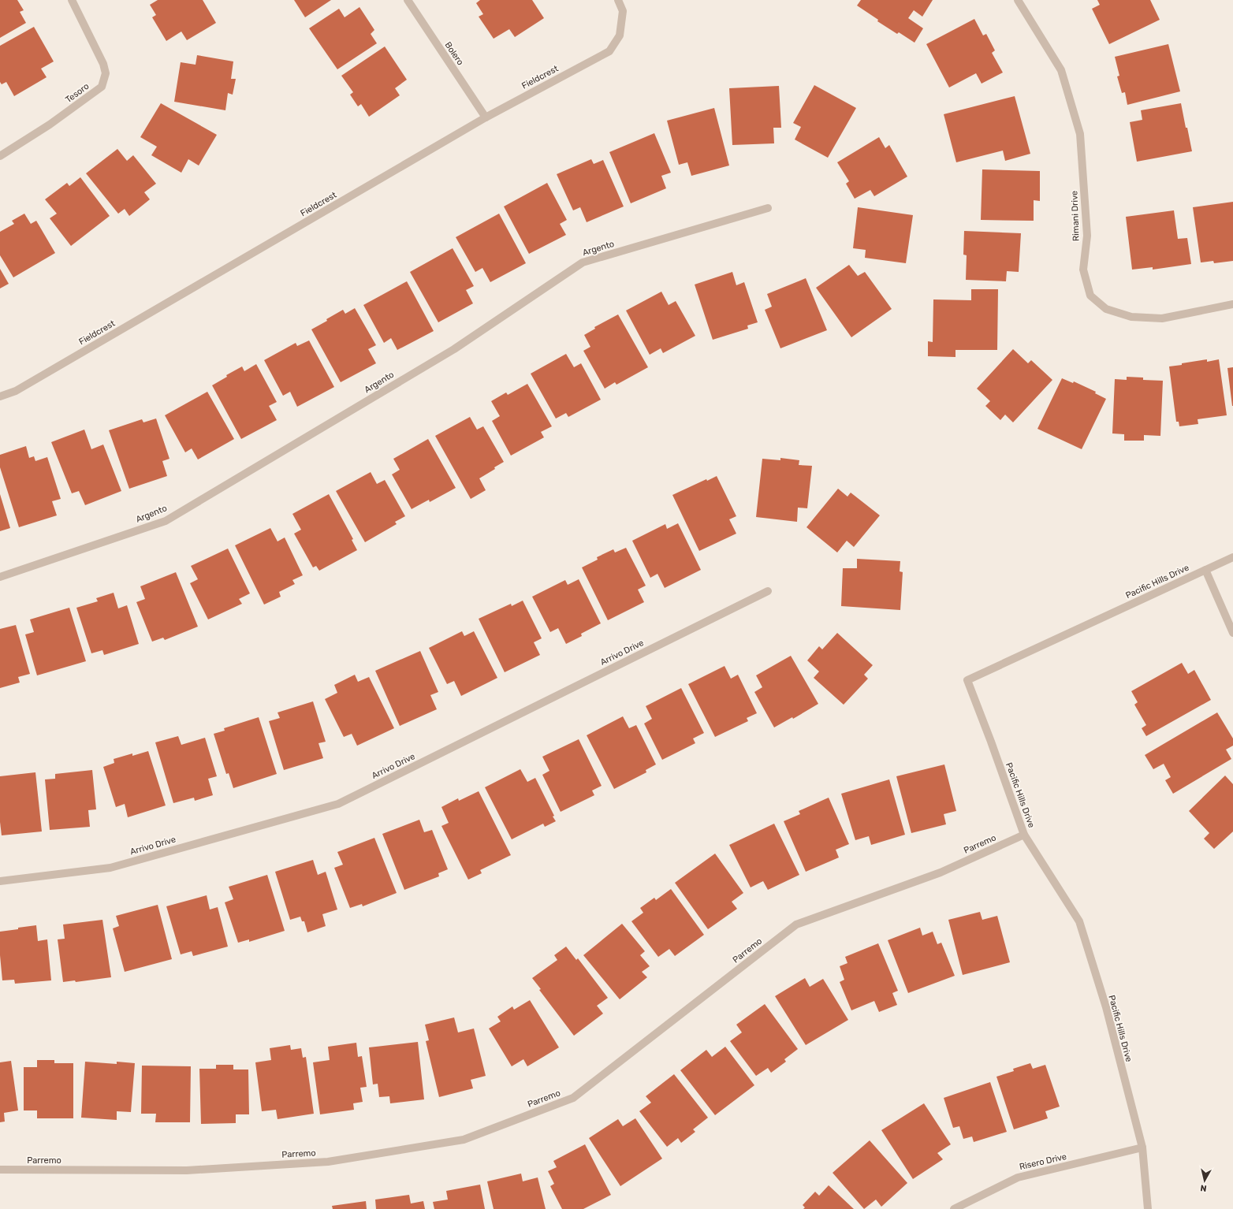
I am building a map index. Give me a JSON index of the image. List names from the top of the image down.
{
  "streets": {
    "street": [
      "Bolero",
      "Fieldcrest",
      "Tesoro",
      "Rimani Drive",
      "Argento",
      "Pacific Hills Drive",
      "Arrivo Drive",
      "Parremo",
      "Risero Drive"
    ]
  },
  "crossings": [
    ["Bolero", "Fieldcrest"],
    ["Pacific Hills Drive", "Parremo"],
    ["Pacific Hills Drive", "Risero Drive"]
  ],
  "north": "bottom"
}
